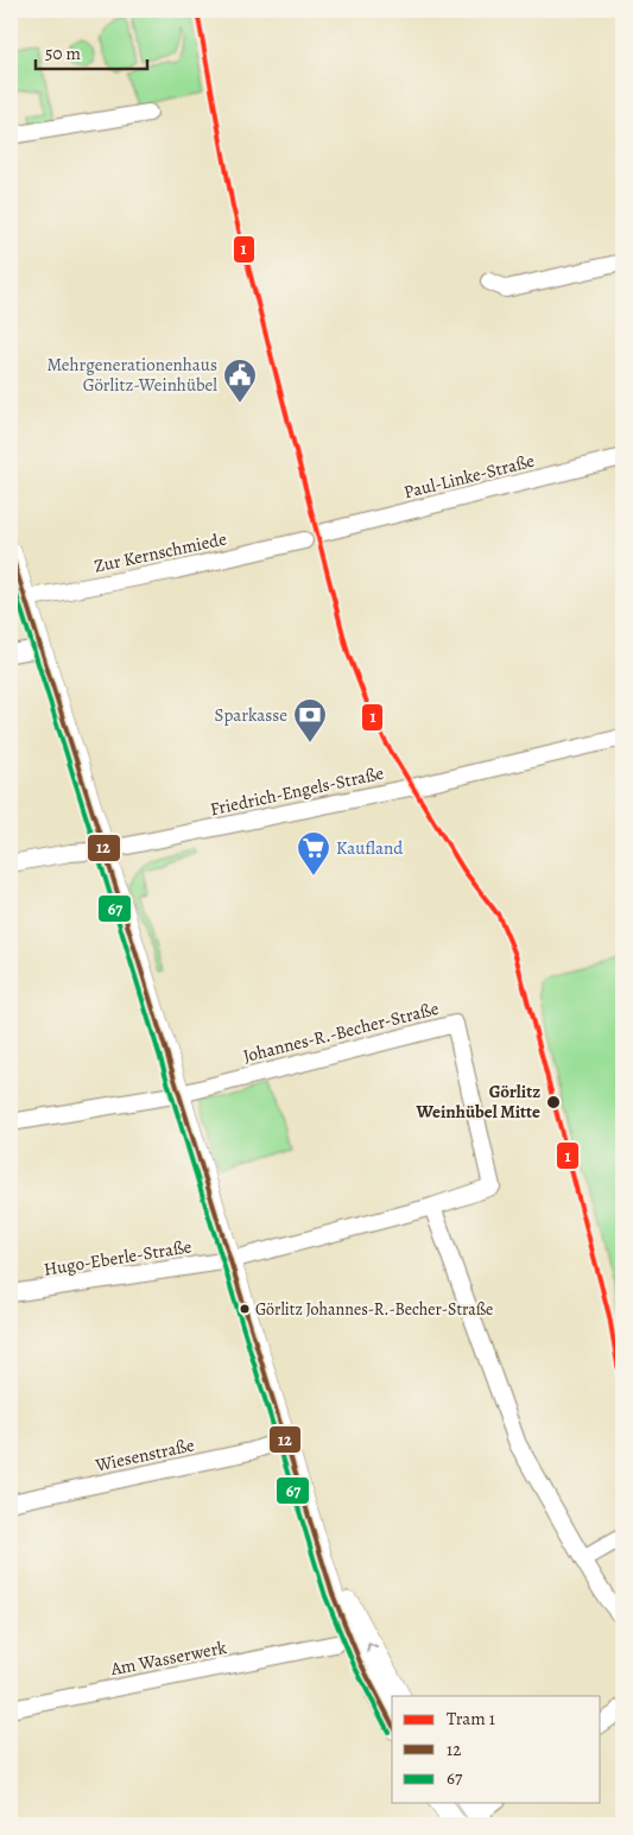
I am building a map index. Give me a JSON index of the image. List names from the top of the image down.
{
  "streets": {
    "street": [
      "Paul-Linke-Straße",
      "Zur Kernschmiede",
      "Friedrich-Engels-Straße",
      "Johannes-R.-Becher-Straße",
      "Hugo-Eberle-Straße",
      "Wiesenstraße",
      "Am Wasserwerk"
    ]
  },
  "crossings": [
    ["Johannes-R.-Becher-Straße", "Hugo-Eberle-Straße"]
  ],
  "places": {
    "public building": ["Mehrgenerationenhaus Görlitz-Weinhübel"],
    "bank": ["Sparkasse"],
    "supermarket": ["Kaufland"],
    "other": ["Görlitz Weinhübel Mitte", "Görlitz Johannes-R.-Becher-Straße"]
  },
  "lines": ["tram line 1", "transit line 12", "transit line 67"],
  "legend": ["Tram 1", "12", "67"],
  "scale_bar": "50 m"
}
